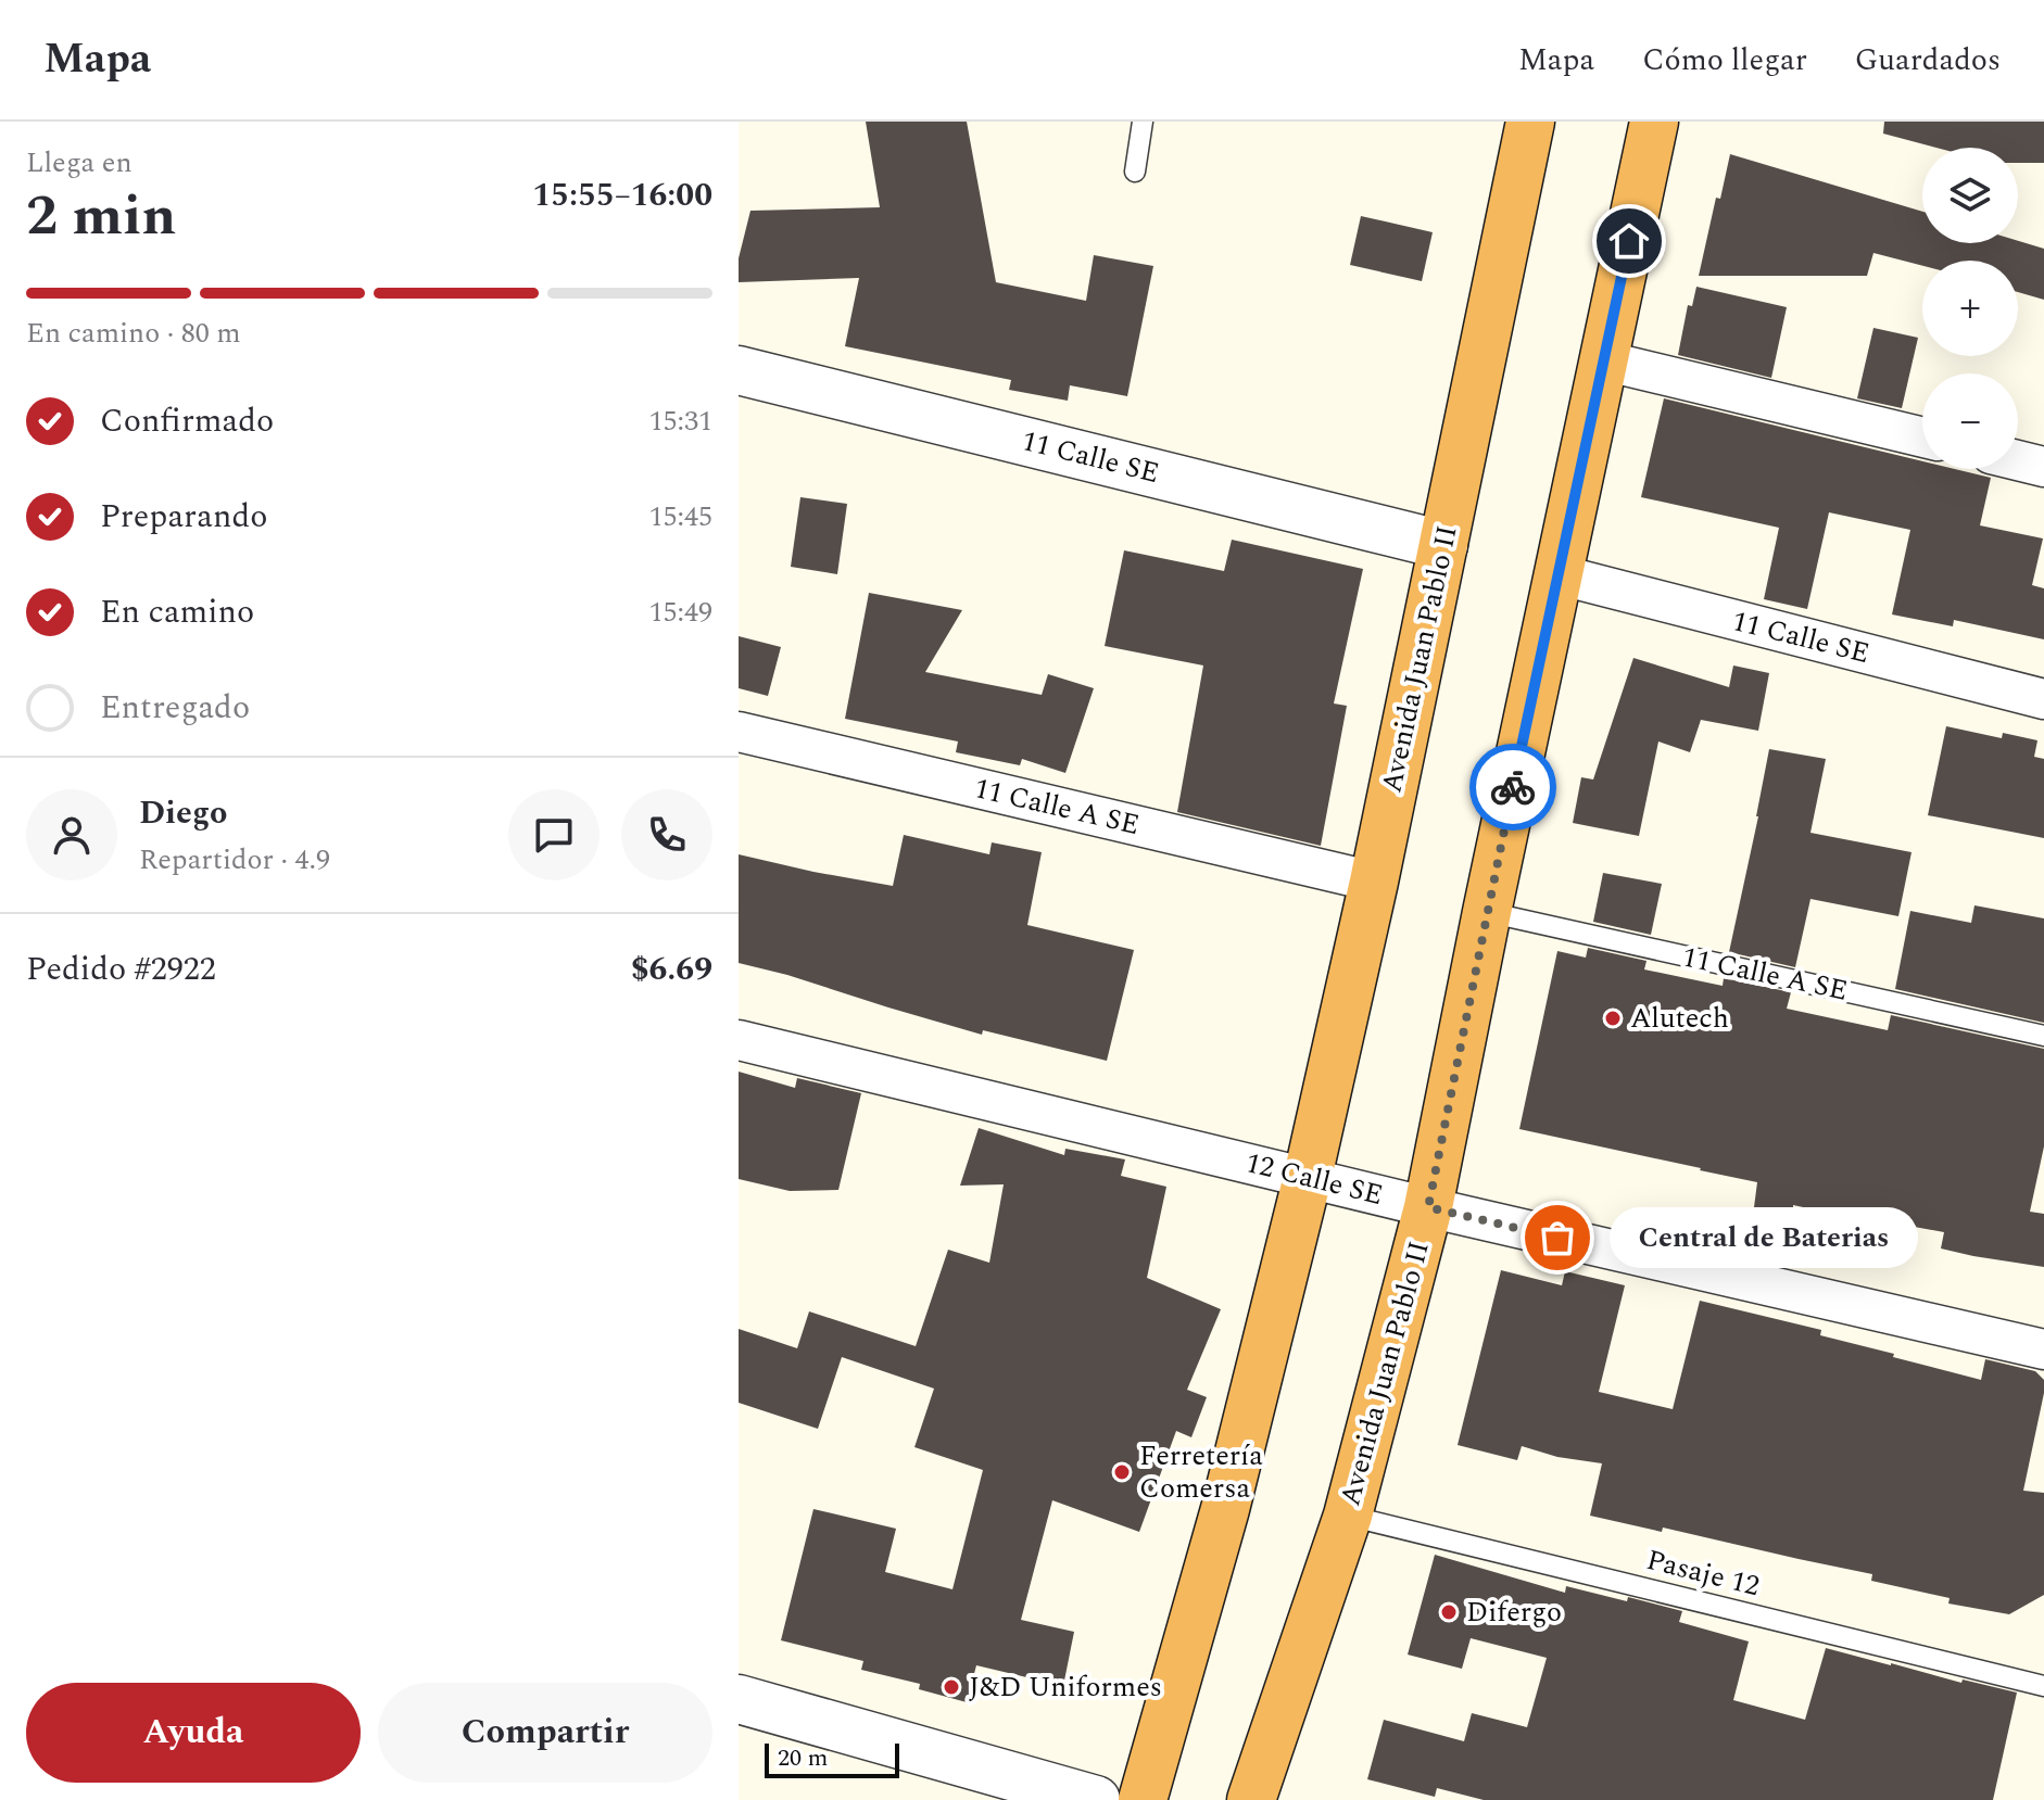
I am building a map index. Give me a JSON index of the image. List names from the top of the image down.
{
  "streets": {
    "highway": ["Avenida Juan Pablo II"],
    "street": ["11 Calle SE", "11 Calle A SE", "12 Calle SE"],
    "lane": ["Pasaje 12"]
  },
  "crossings": [
    ["11 Calle SE", "Avenida Juan Pablo II"],
    ["Avenida Juan Pablo II", "11 Calle A SE"],
    ["Avenida Juan Pablo II", "12 Calle SE"],
    ["Avenida Juan Pablo II", "Pasaje 12"]
  ],
  "places": [
    "Alutech",
    "Central de Baterias",
    "Ferretería Comersa",
    "Difergo",
    "J&D Uniformes"
  ],
  "scale_bar": "20 m",
  "page": {
    "header": "Mapa",
    "nav": ["Mapa", "Cómo llegar", "Guardados"],
    "heading": ["2 min", "Llega en", "15:55–16:00"],
    "panel": [
      "Diego",
      "Repartidor · 4.9",
      "Pedido #2922",
      "$6.69"
    ],
    "map_buttons": ["+", "−"],
    "bar": "En camino · 80 m",
    "list": [
      ["Confirmado", "15:31"],
      ["Preparando", "15:45"],
      ["En camino", "15:49"],
      "Entregado"
    ],
    "bubble": "Central de Baterias",
    "buttons": ["Ayuda", "Compartir"],
    "scale": "20 m"
  }
}
